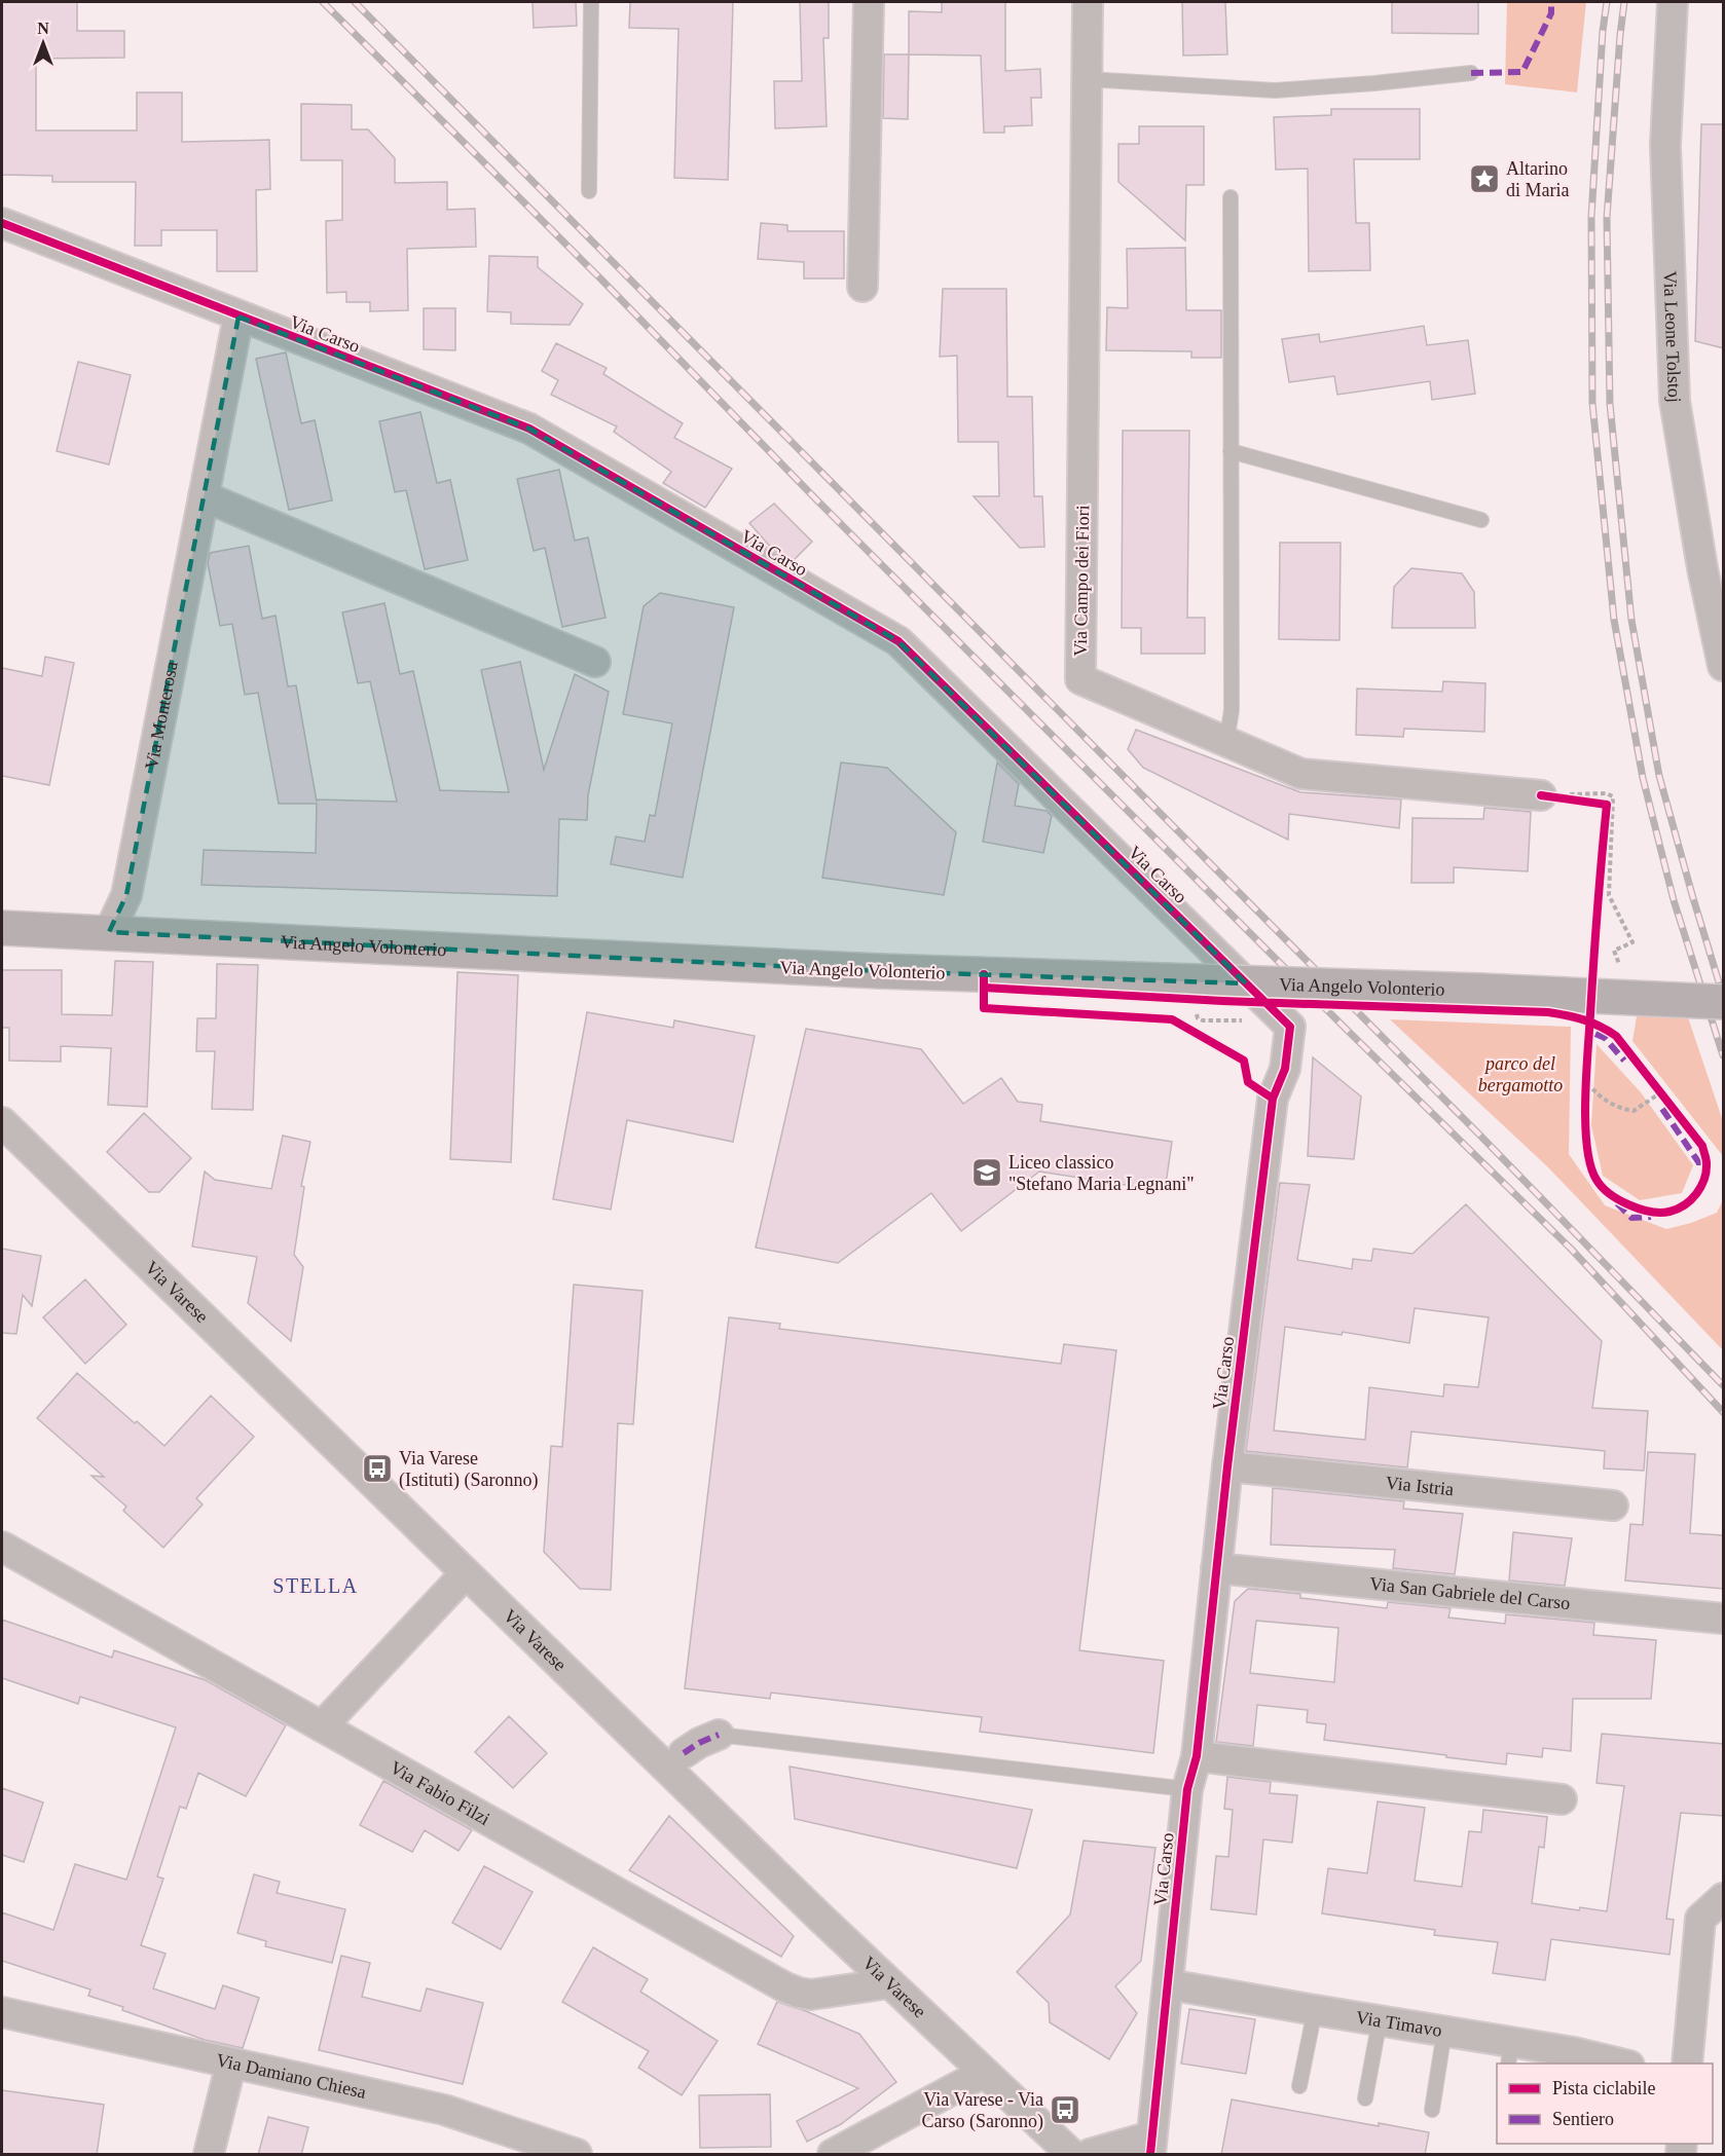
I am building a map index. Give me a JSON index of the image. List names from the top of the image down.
{
  "streets": {
    "street": [
      "Via Carso",
      "Via Leone Tolstoj",
      "Via Campo dei Fiori",
      "Via Monterosa",
      "Via Angelo Volonterio",
      "Via Varese",
      "Via Istria",
      "Via San Gabriele del Carso",
      "Via Fabio Filzi",
      "Via Timavo",
      "Via Damiano Chiesa"
    ]
  },
  "crossings": [
    ["Via Carso", "Via Monterosa"],
    ["Via Carso", "Via Istria"],
    ["Via Carso", "Via San Gabriele del Carso"],
    ["Via Carso", "Via Timavo"],
    ["Via Monterosa", "Via Angelo Volonterio"],
    ["Via Varese", "Via Fabio Filzi"]
  ],
  "districts": ["STELLA"],
  "parks": ["parco del bergamotto"],
  "places": {
    "place": ["Altarino di Maria"],
    "school or university": ["Liceo classico \"Stefano Maria Legnani\""],
    "bus stop": ["Via Varese (Istituti) (Saronno)", "Via Varese - Via Carso (Saronno)"]
  },
  "legend": ["Pista ciclabile", "Sentiero"],
  "north": "top"
}
